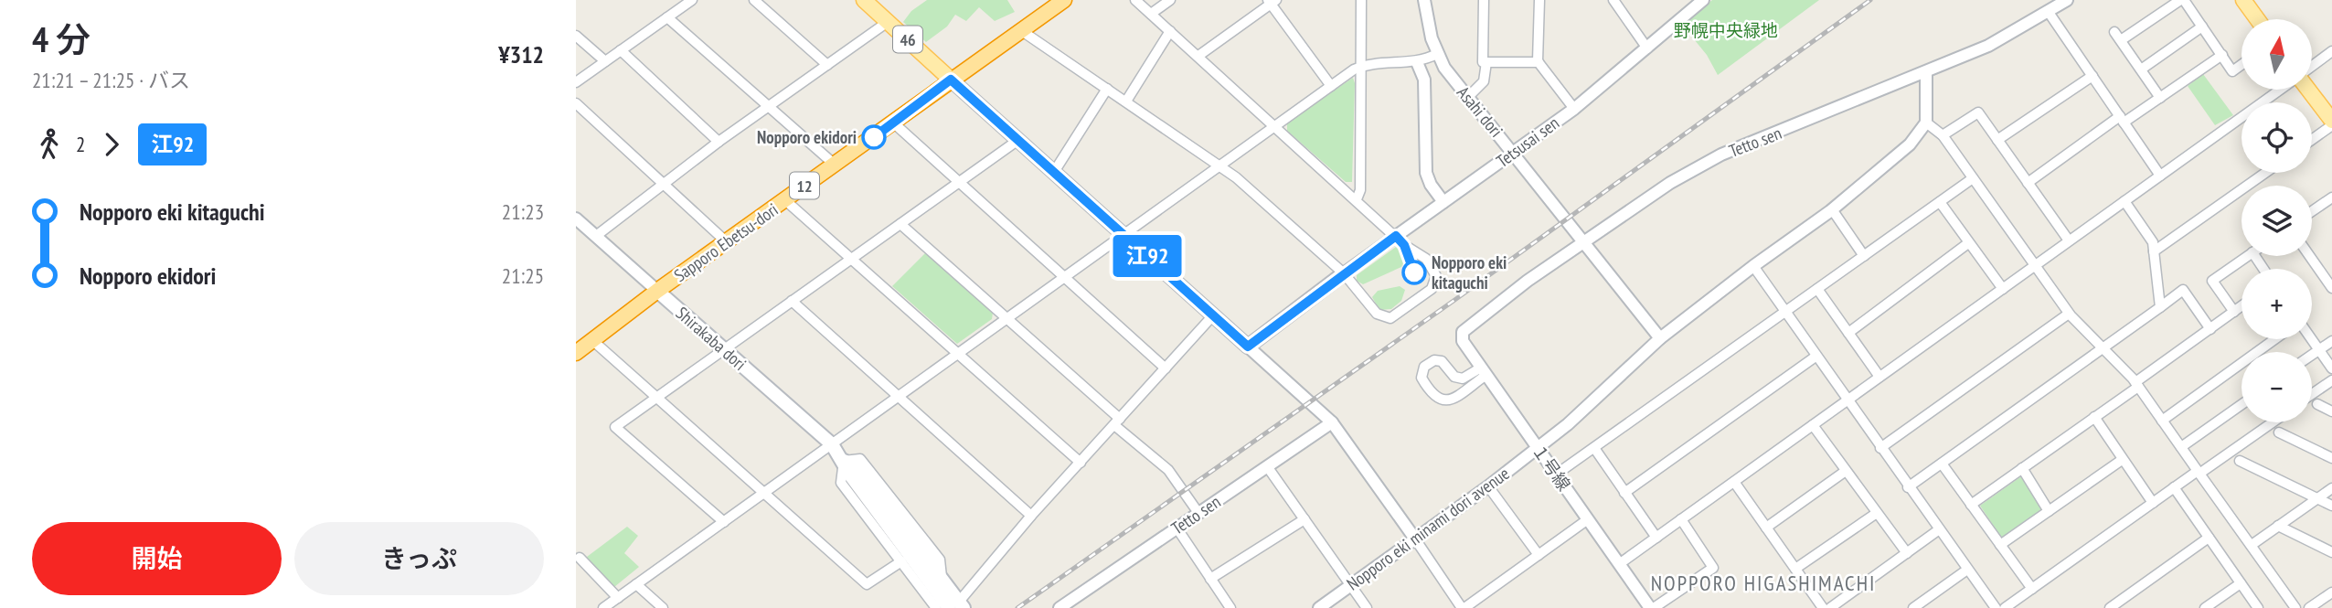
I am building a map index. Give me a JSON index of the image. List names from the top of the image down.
{
  "streets": {
    "highway": ["12", "Sapporo Ebetsu-dori"],
    "main road": ["46", "Shirakaba dori"],
    "street": [
      "Asahi dori",
      "Tetsusai sen",
      "Tetto sen",
      "１号線",
      "Nopporo eki minami dori avenue"
    ]
  },
  "crossings": [
    ["46", "Sapporo Ebetsu-dori"],
    ["Asahi dori", "Tetsusai sen"],
    ["Asahi dori", "Tetto sen"],
    ["Asahi dori", "Nopporo eki minami dori avenue"],
    ["Tetto sen", "１号線"],
    ["Sapporo Ebetsu-dori", "Shirakaba dori"],
    ["１号線", "Nopporo eki minami dori avenue"]
  ],
  "districts": ["NOPPORO HIGASHIMACHI"],
  "parks": ["野幌中央緑地"],
  "places": ["Nopporo ekidori", "Nopporo eki kitaguchi"],
  "lines": ["bus line 江92"],
  "north": "top",
  "page": {
    "heading": ["4 分", "21:21 – 21:25 · バス", "¥312"],
    "on_map": "江92",
    "map_buttons": ["+", "−"],
    "legs": ["2", "江92"],
    "list": [
      {
        "name": "Nopporo eki kitaguchi",
        "value": "21:23"
      },
      {
        "name": "Nopporo ekidori",
        "value": "21:25"
      }
    ],
    "buttons": ["開始", "きっぷ"]
  }
}
